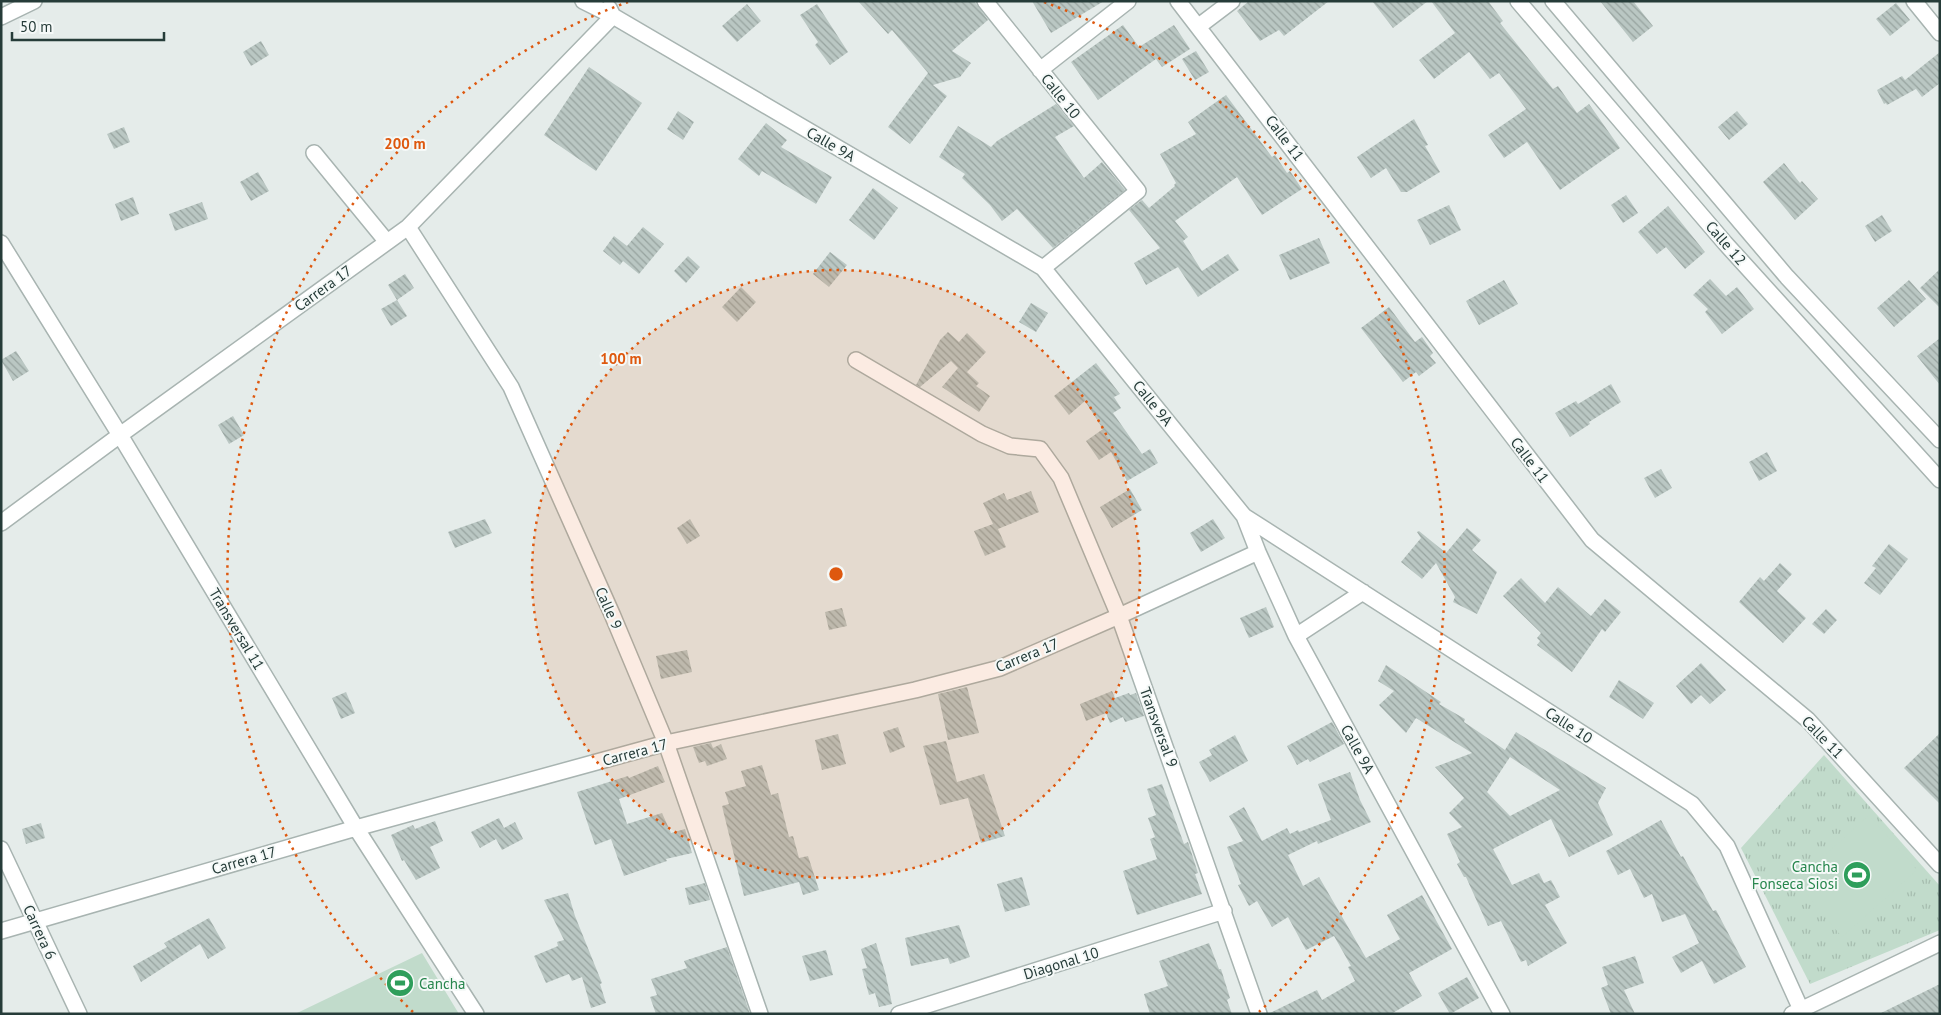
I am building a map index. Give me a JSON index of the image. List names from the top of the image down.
{
  "streets": {
    "street": [
      "Calle 10",
      "Calle 11",
      "Calle 9A",
      "Calle 12",
      "Carrera 17",
      "Calle 9",
      "Transversal 11",
      "Transversal 9",
      "Carrera 6",
      "Diagonal 10"
    ]
  },
  "crossings": [
    ["Calle 10", "Calle 9A"],
    ["Calle 9A", "Carrera 17"],
    ["Carrera 17", "Calle 9"],
    ["Carrera 17", "Transversal 11"],
    ["Carrera 17", "Transversal 9"],
    ["Carrera 17", "Carrera 6"],
    ["Transversal 9", "Diagonal 10"]
  ],
  "places": {
    "sports": ["Cancha Fonseca Siosi", "Cancha"]
  },
  "scale_bar": "50 m",
  "rings": ["200 m", "100 m"]
}
